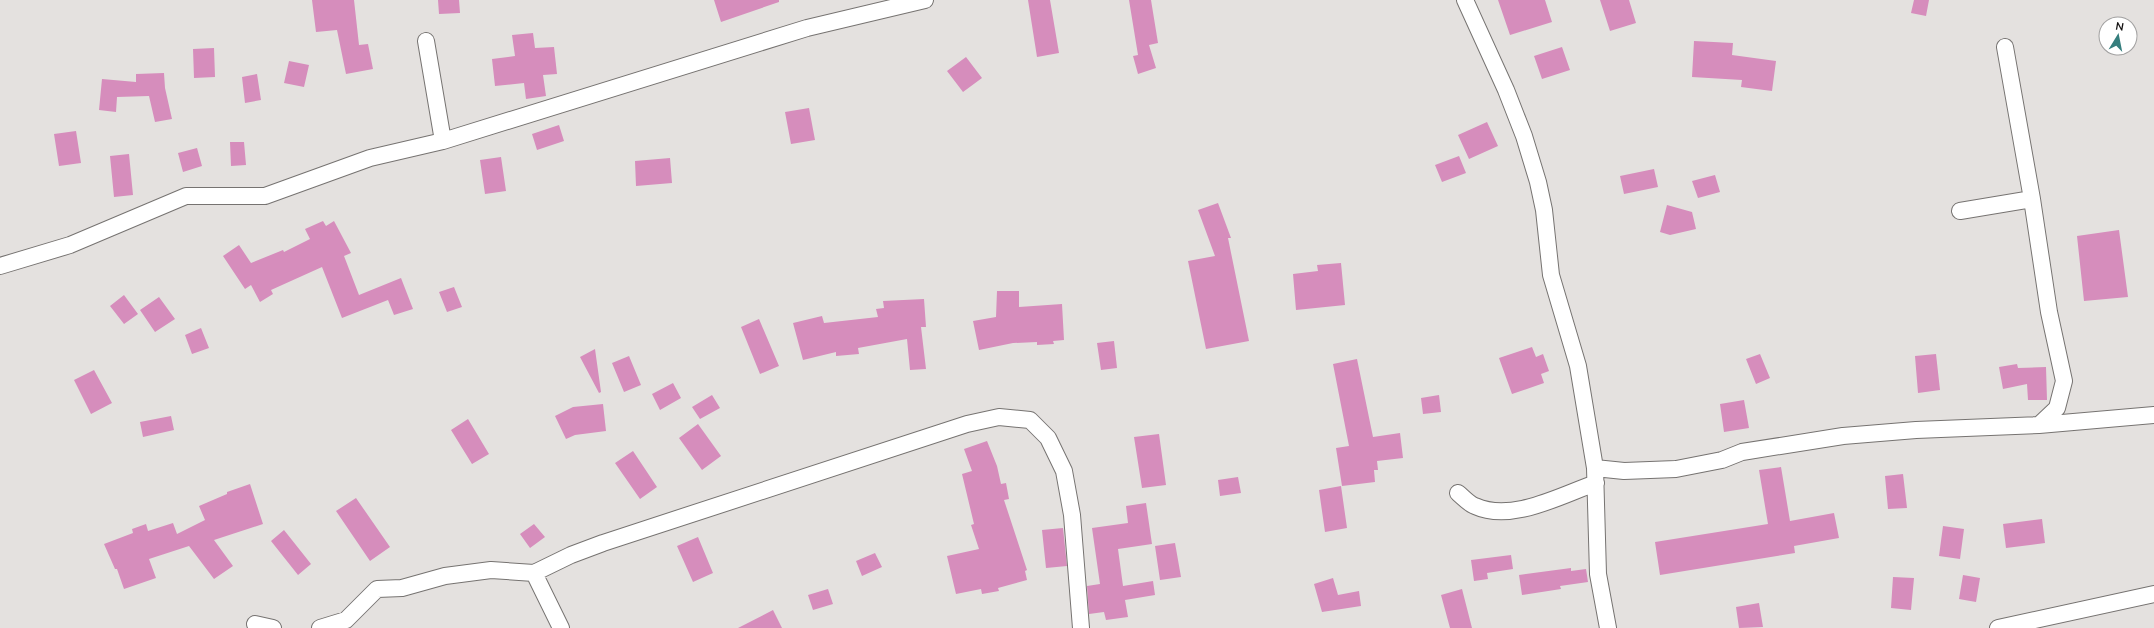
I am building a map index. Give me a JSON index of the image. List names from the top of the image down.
{
  "north": "top"
}
